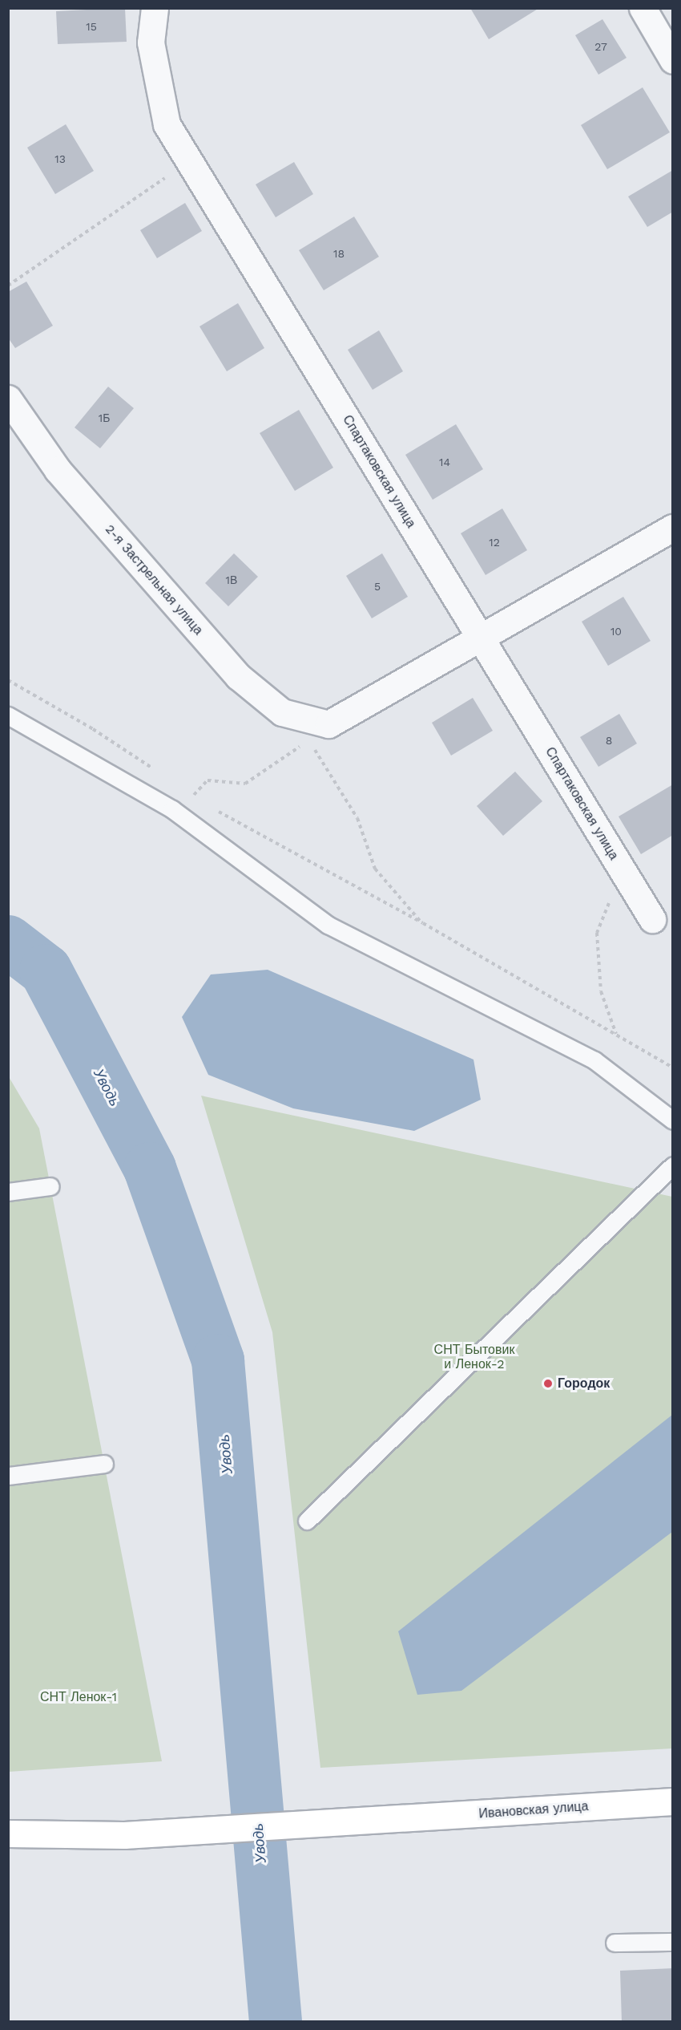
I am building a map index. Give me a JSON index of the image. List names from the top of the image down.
{
  "streets": {
    "main road": ["Ивановская улица"],
    "street": ["Спартаковская улица", "2-я Застрельная улица"]
  },
  "water": ["Уводь"],
  "parks": ["СНТ Бытовик и Ленок-2", "СНТ Ленок-1"],
  "places": ["Городок"],
  "house_numbers": [
    "15",
    "27",
    "13",
    "18",
    "1Б",
    "14",
    "12",
    "1В",
    "5",
    "10",
    "8"
  ]
}
